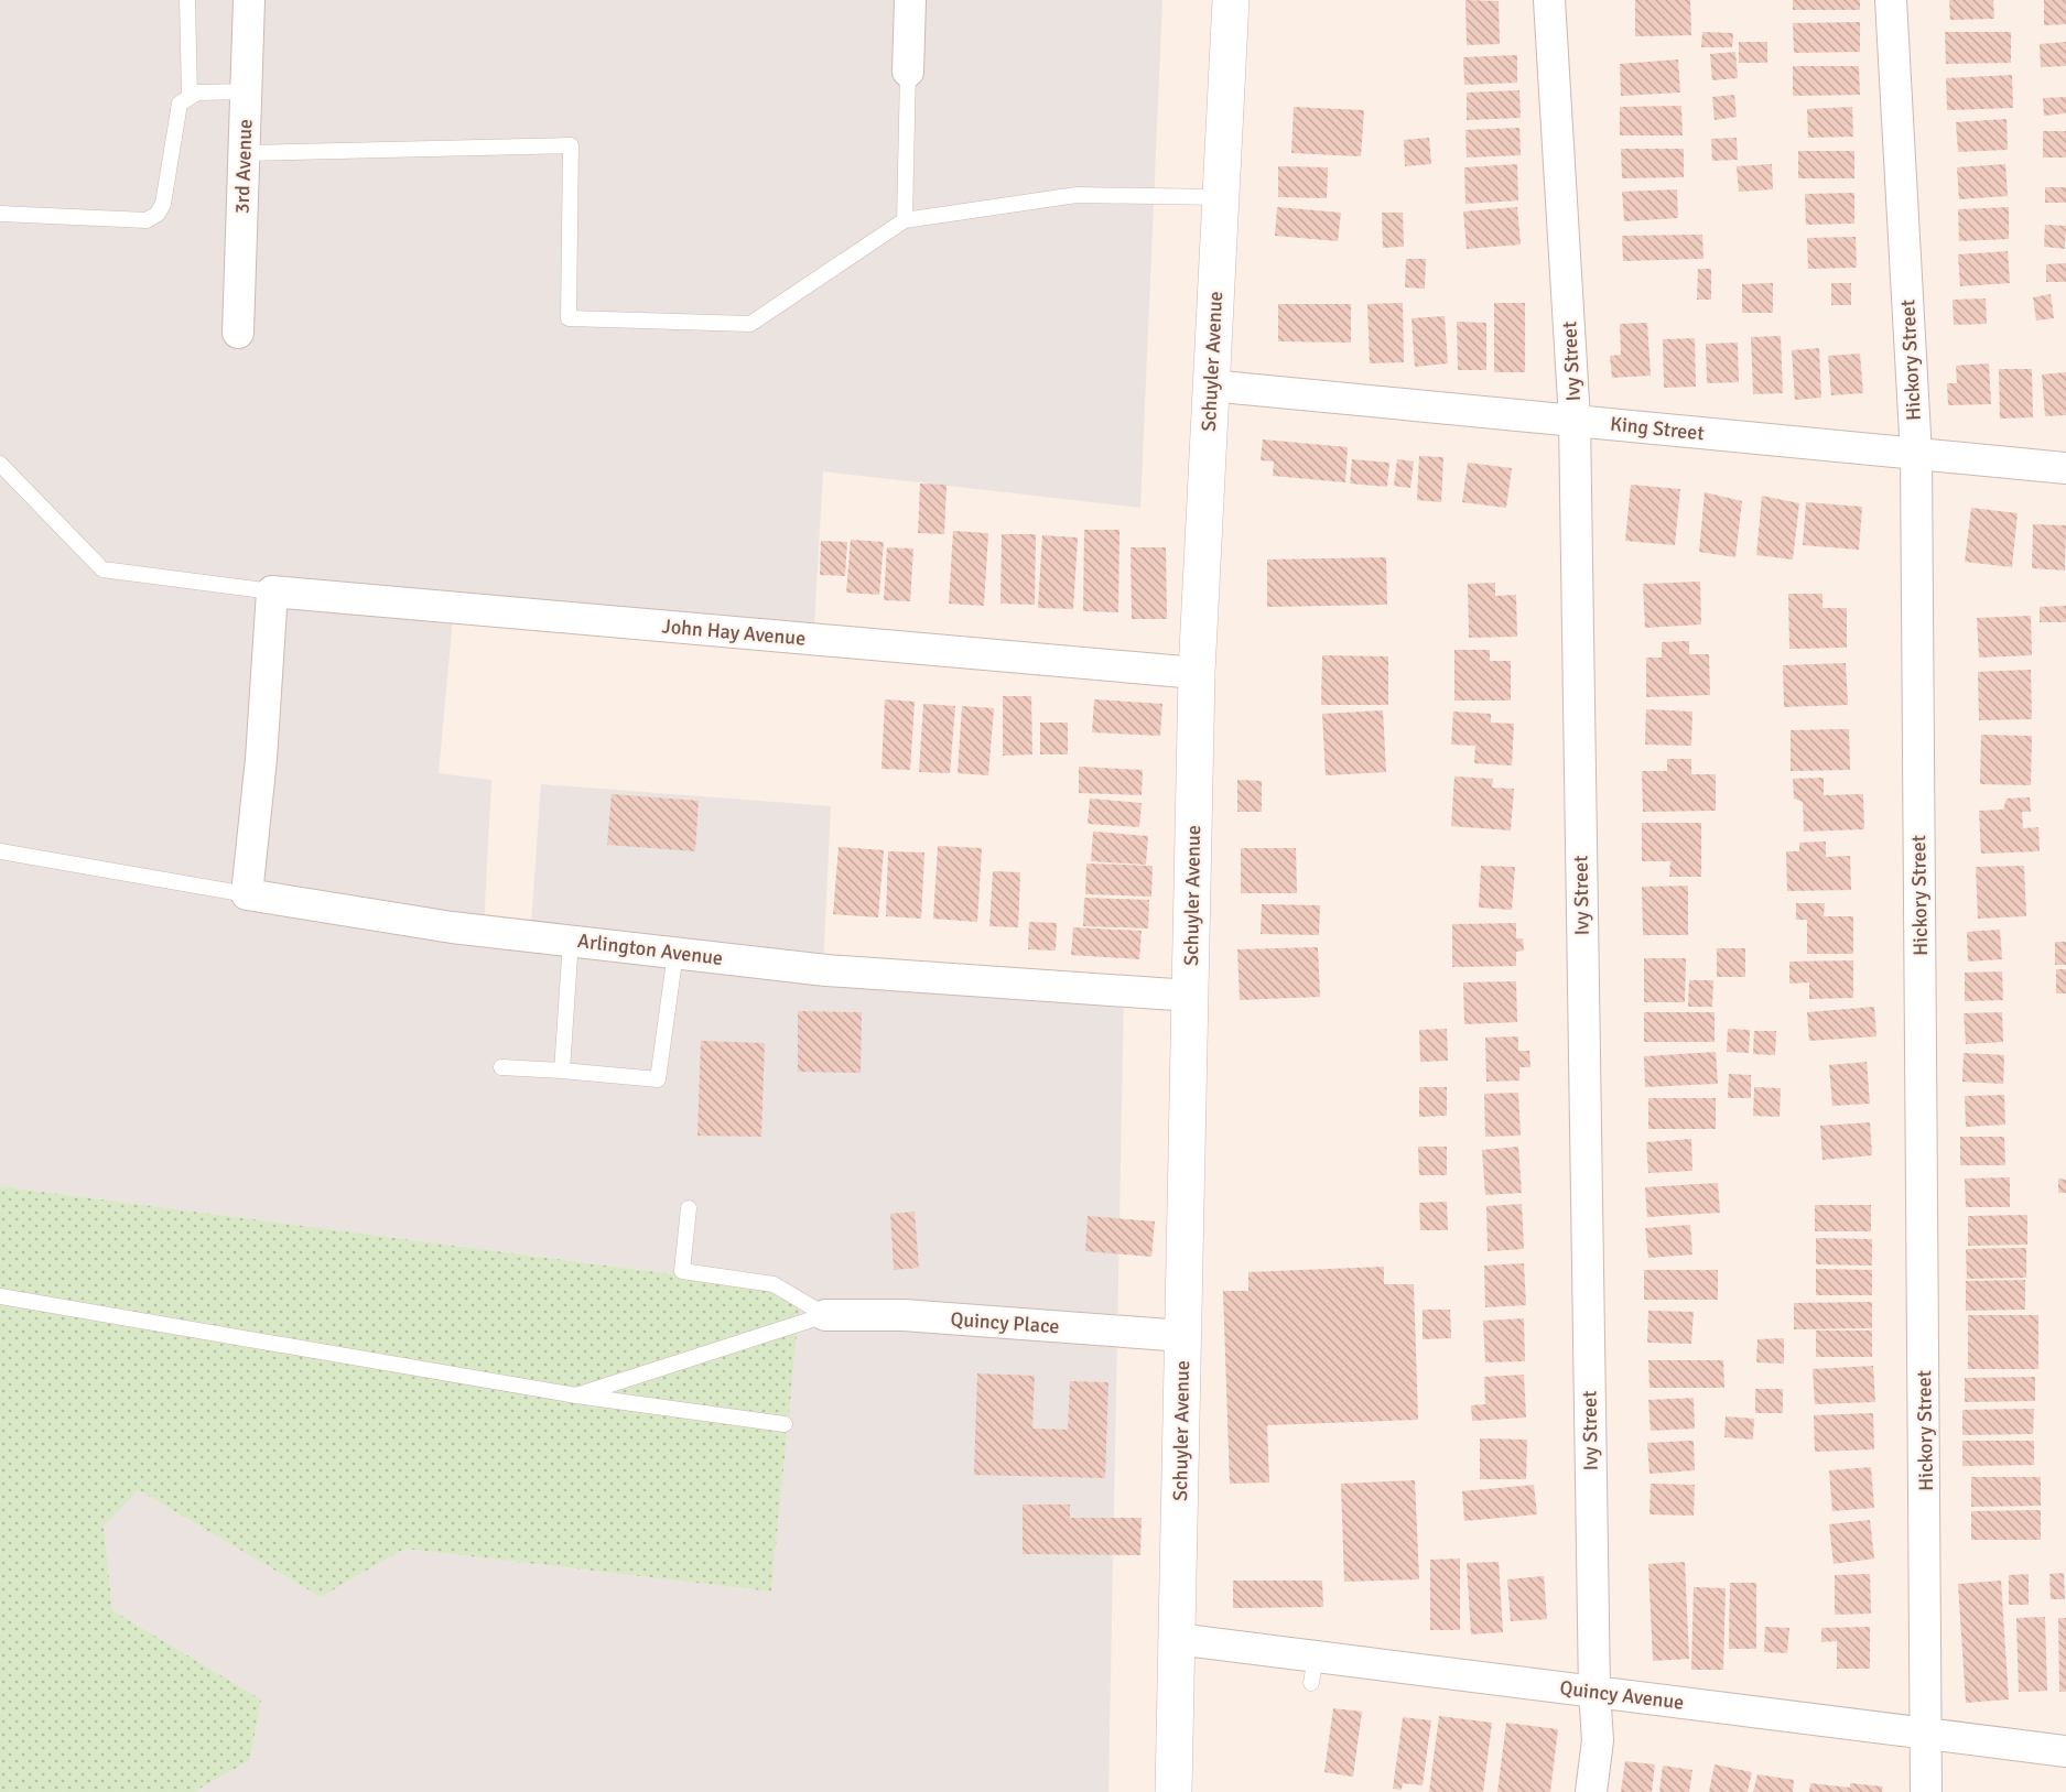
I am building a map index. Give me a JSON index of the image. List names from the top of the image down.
{
  "streets": {
    "main road": ["Schuyler Avenue"],
    "street": [
      "3rd Avenue",
      "Hickory Street",
      "Ivy Street",
      "King Street",
      "John Hay Avenue",
      "Arlington Avenue",
      "Quincy Place",
      "Quincy Avenue"
    ]
  },
  "crossings": [
    ["Hickory Street", "King Street"],
    ["Hickory Street", "Quincy Avenue"],
    ["Schuyler Avenue", "King Street"],
    ["Schuyler Avenue", "John Hay Avenue"],
    ["Schuyler Avenue", "Arlington Avenue"],
    ["Schuyler Avenue", "Quincy Place"],
    ["Schuyler Avenue", "Quincy Avenue"],
    ["Ivy Street", "King Street"],
    ["Ivy Street", "Quincy Avenue"]
  ]
}
